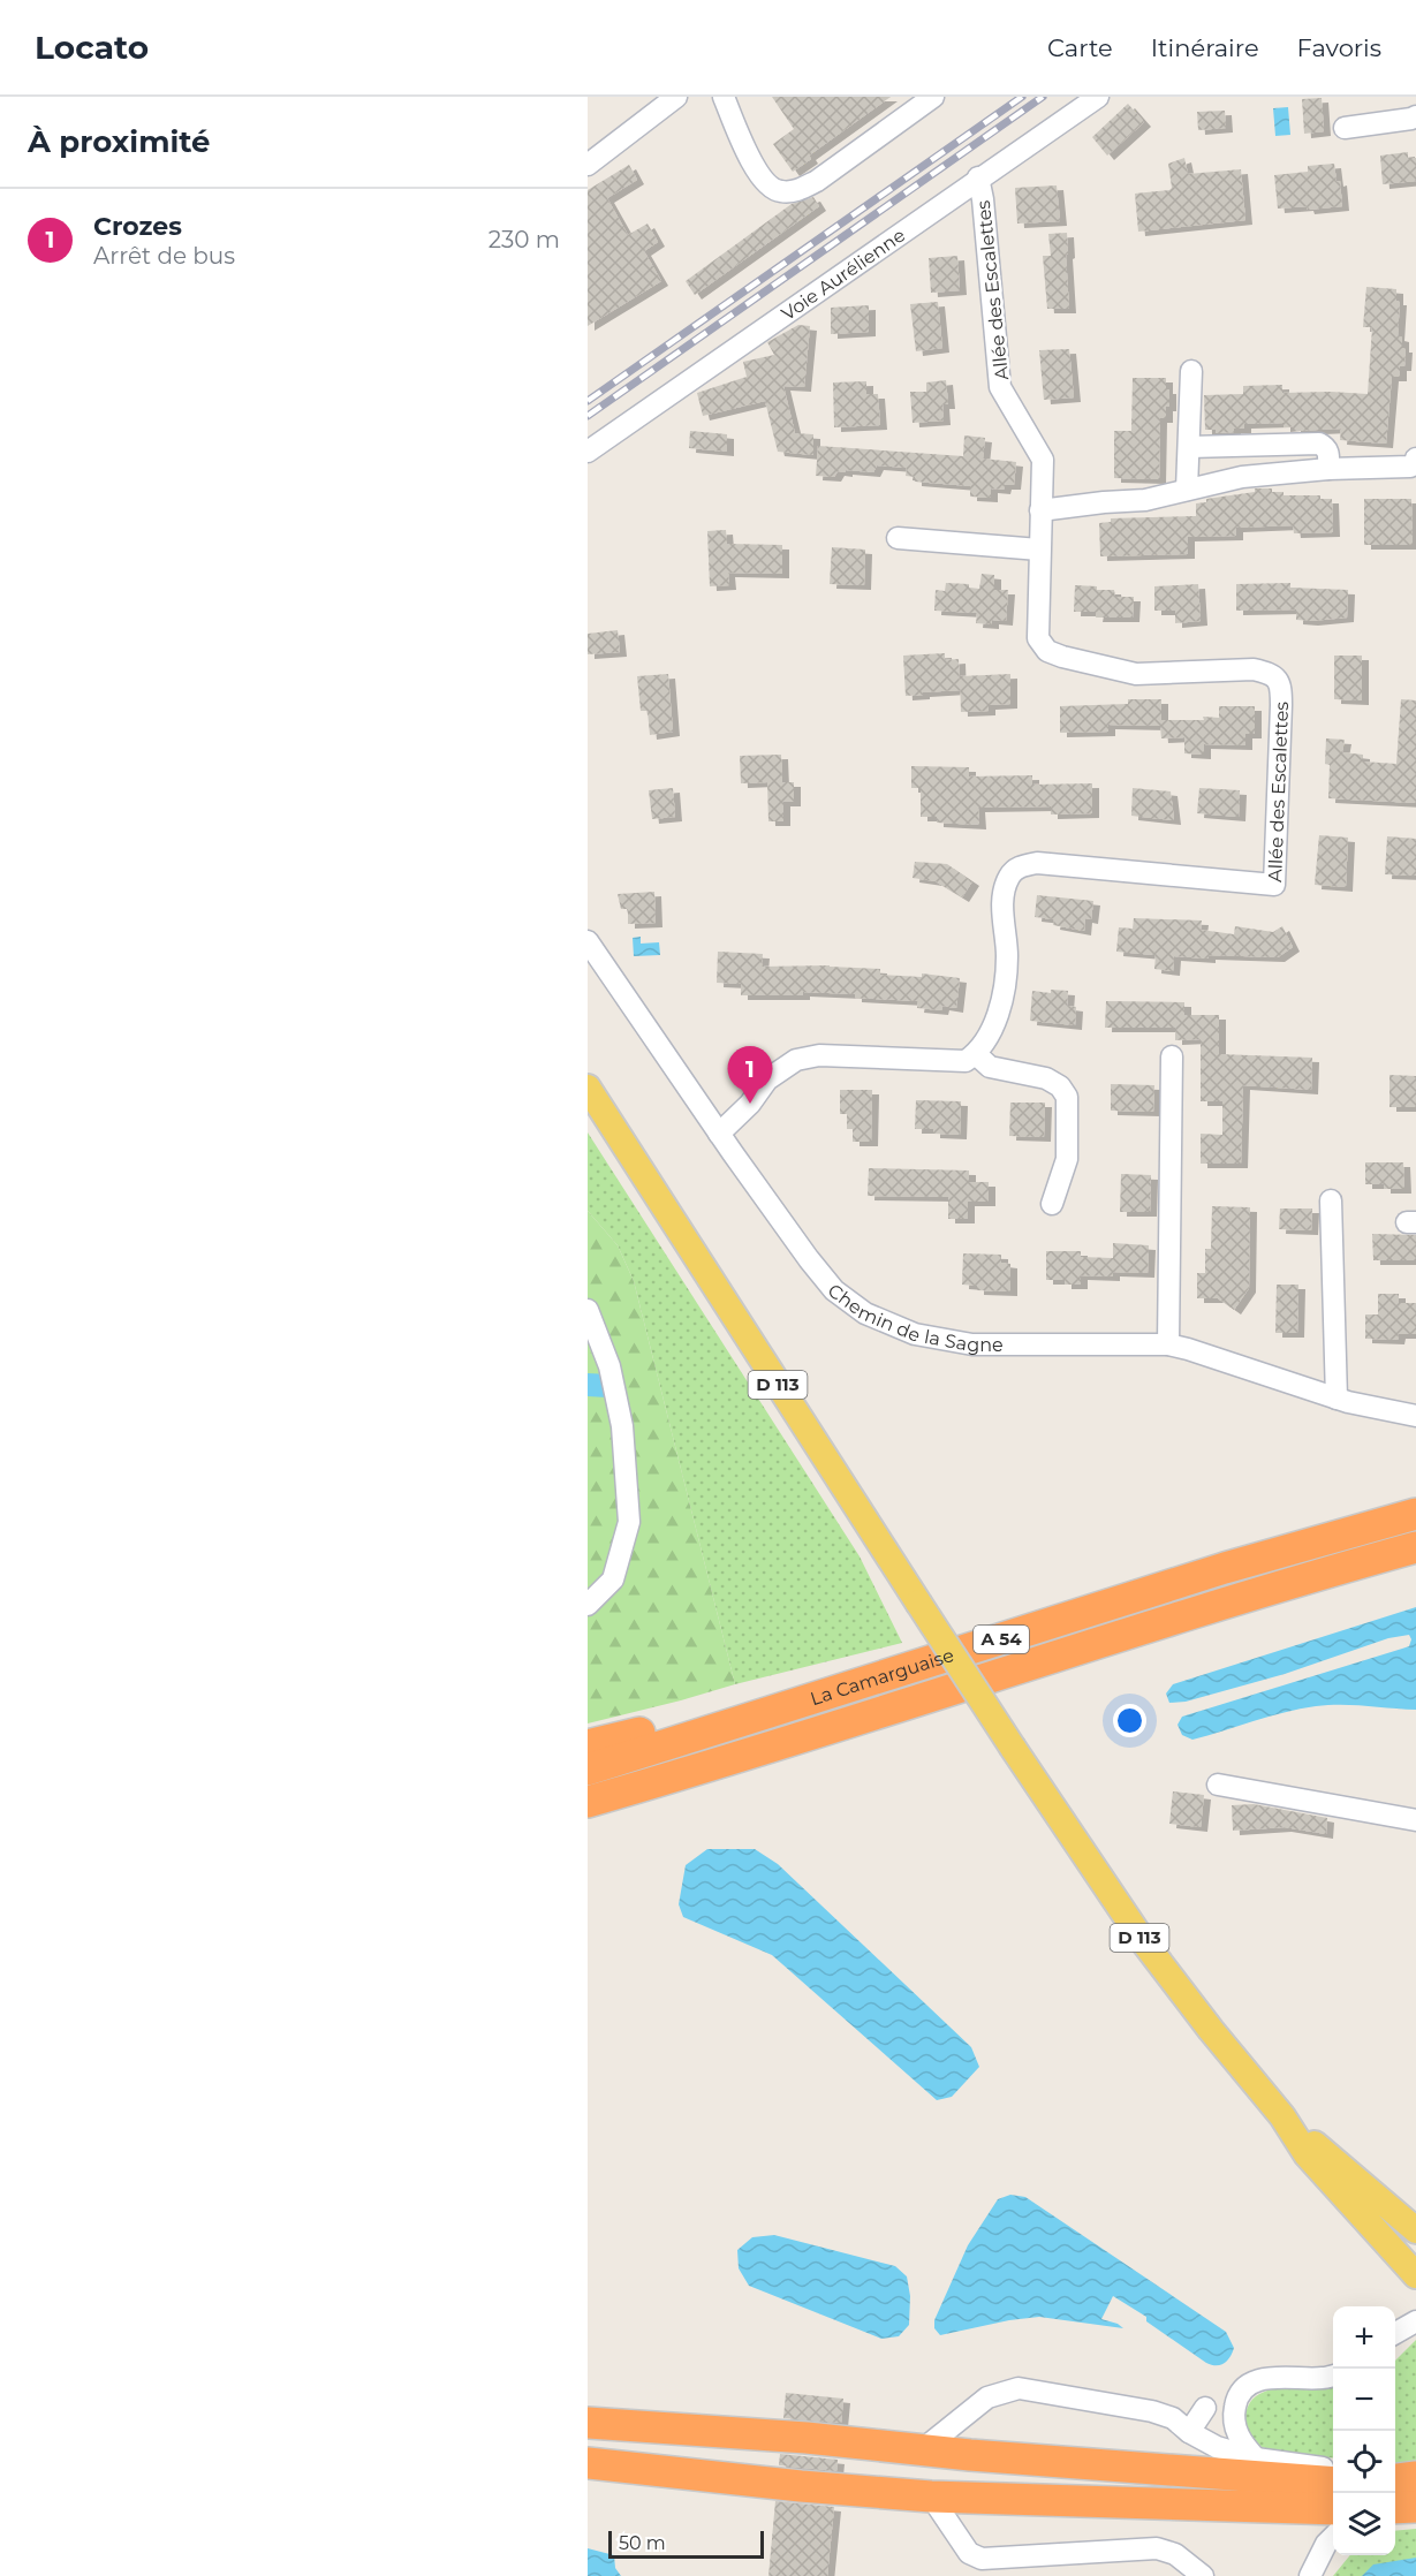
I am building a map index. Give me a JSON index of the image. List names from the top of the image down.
{
  "streets": {
    "highway": ["A 54", "La Camarguaise"],
    "main road": ["D 113"],
    "street": ["Voie Aurélienne", "Allée des Escalettes", "Chemin de la Sagne"]
  },
  "crossings": [
    ["Voie Aurélienne", "Allée des Escalettes"]
  ],
  "scale_bar": "50 m",
  "page": {
    "header": "Locato",
    "nav": ["Carte", "Itinéraire", "Favoris"],
    "heading": "À proximité",
    "list": [
      {
        "mark": "1",
        "name": "Crozes",
        "note": "Arrêt de bus",
        "value": "230 m"
      }
    ],
    "pins": "1",
    "map_buttons": ["+", "−"],
    "scale": "50 m"
  }
}
